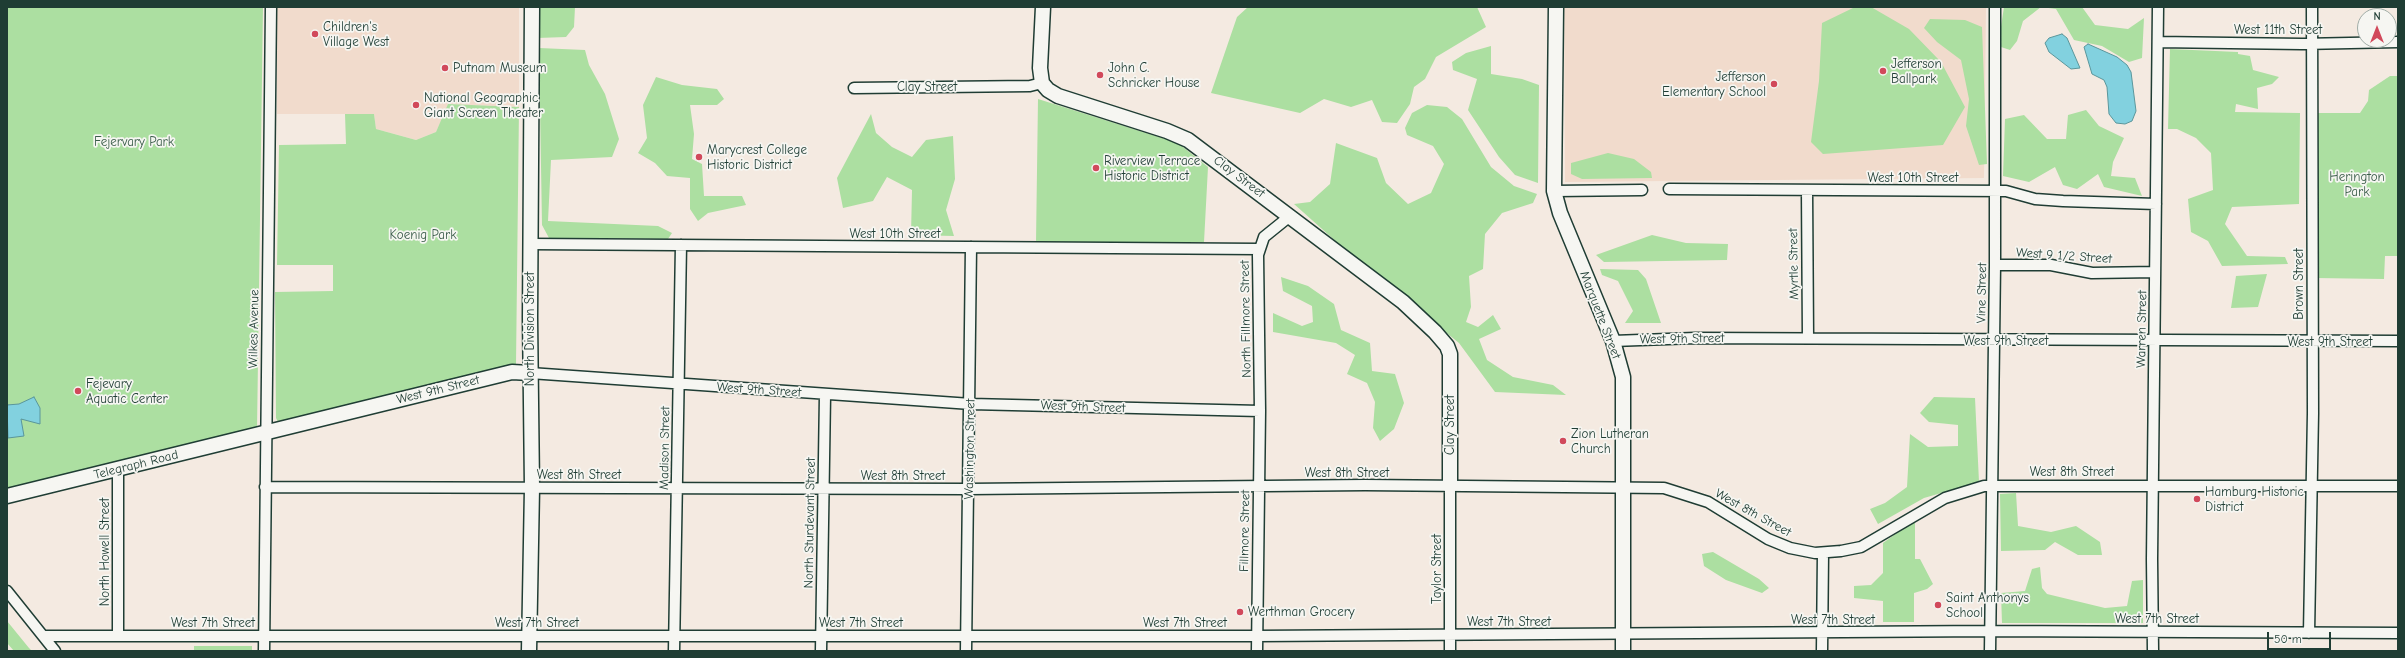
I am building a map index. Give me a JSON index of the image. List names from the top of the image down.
{
  "streets": {
    "street": [
      "West 11th Street",
      "Clay Street",
      "West 10th Street",
      "West 9 1/2 Street",
      "Myrtle Street",
      "Brown Street",
      "Vine Street",
      "Marquette Street",
      "North Fillmore Street",
      "Wilkes Avenue",
      "North Division Street",
      "Warren Street",
      "West 9th Street",
      "Madison Street",
      "Washington Street",
      "Telegraph Road",
      "West 8th Street",
      "North Sturdevant Street",
      "Fillmore Street",
      "North Howell Street",
      "Taylor Street",
      "West 7th Street"
    ]
  },
  "crossings": [
    ["West 11th Street", "Brown Street"],
    ["West 11th Street", "Warren Street"],
    ["Clay Street", "North Fillmore Street"],
    ["Clay Street", "West 8th Street"],
    ["Clay Street", "Taylor Street"],
    ["West 10th Street", "Myrtle Street"],
    ["West 10th Street", "Vine Street"],
    ["West 10th Street", "North Fillmore Street"],
    ["West 10th Street", "North Division Street"],
    ["West 10th Street", "Warren Street"],
    ["West 10th Street", "Madison Street"],
    ["West 10th Street", "Washington Street"],
    ["West 9 1/2 Street", "Vine Street"],
    ["West 9 1/2 Street", "Warren Street"],
    ["Myrtle Street", "West 9th Street"],
    ["Brown Street", "West 9th Street"],
    ["Brown Street", "West 8th Street"],
    ["Brown Street", "West 7th Street"],
    ["Vine Street", "West 9th Street"],
    ["Vine Street", "West 8th Street"],
    ["Vine Street", "West 7th Street"],
    ["Marquette Street", "West 9th Street"],
    ["Marquette Street", "West 8th Street"],
    ["Marquette Street", "West 7th Street"],
    ["North Fillmore Street", "West 9th Street"],
    ["North Fillmore Street", "Fillmore Street"],
    ["Wilkes Avenue", "West 9th Street"],
    ["Wilkes Avenue", "Telegraph Road"],
    ["Wilkes Avenue", "West 8th Street"],
    ["Wilkes Avenue", "West 7th Street"],
    ["North Division Street", "West 9th Street"],
    ["North Division Street", "West 8th Street"],
    ["North Division Street", "West 7th Street"],
    ["Warren Street", "West 9th Street"],
    ["Warren Street", "West 8th Street"],
    ["Warren Street", "West 7th Street"],
    ["West 9th Street", "Madison Street"],
    ["West 9th Street", "Washington Street"],
    ["West 9th Street", "Telegraph Road"],
    ["West 9th Street", "North Sturdevant Street"],
    ["West 9th Street", "Fillmore Street"],
    ["Madison Street", "West 8th Street"],
    ["Madison Street", "West 7th Street"],
    ["Washington Street", "West 8th Street"],
    ["Washington Street", "West 7th Street"],
    ["Telegraph Road", "North Howell Street"],
    ["West 8th Street", "North Sturdevant Street"],
    ["West 8th Street", "Fillmore Street"],
    ["West 8th Street", "Taylor Street"],
    ["North Sturdevant Street", "West 7th Street"],
    ["Fillmore Street", "West 7th Street"],
    ["North Howell Street", "West 7th Street"],
    ["Taylor Street", "West 7th Street"]
  ],
  "parks": ["Fejervary Park", "Herington Park", "Koenig Park"],
  "places": [
    "Children's Village West",
    "Putnam Museum",
    "Jefferson Ballpark",
    "John C. Schricker House",
    "Jefferson Elementary School",
    "National Geographic Giant Screen Theater",
    "Marycrest College Historic District",
    "Riverview Terrace Historic District",
    "Fejevary Aquatic Center",
    "Zion Lutheran Church",
    "Hamburg Historic District",
    "Saint Anthonys School",
    "Werthman Grocery"
  ],
  "scale_bar": "50 m",
  "north": "top"
}
